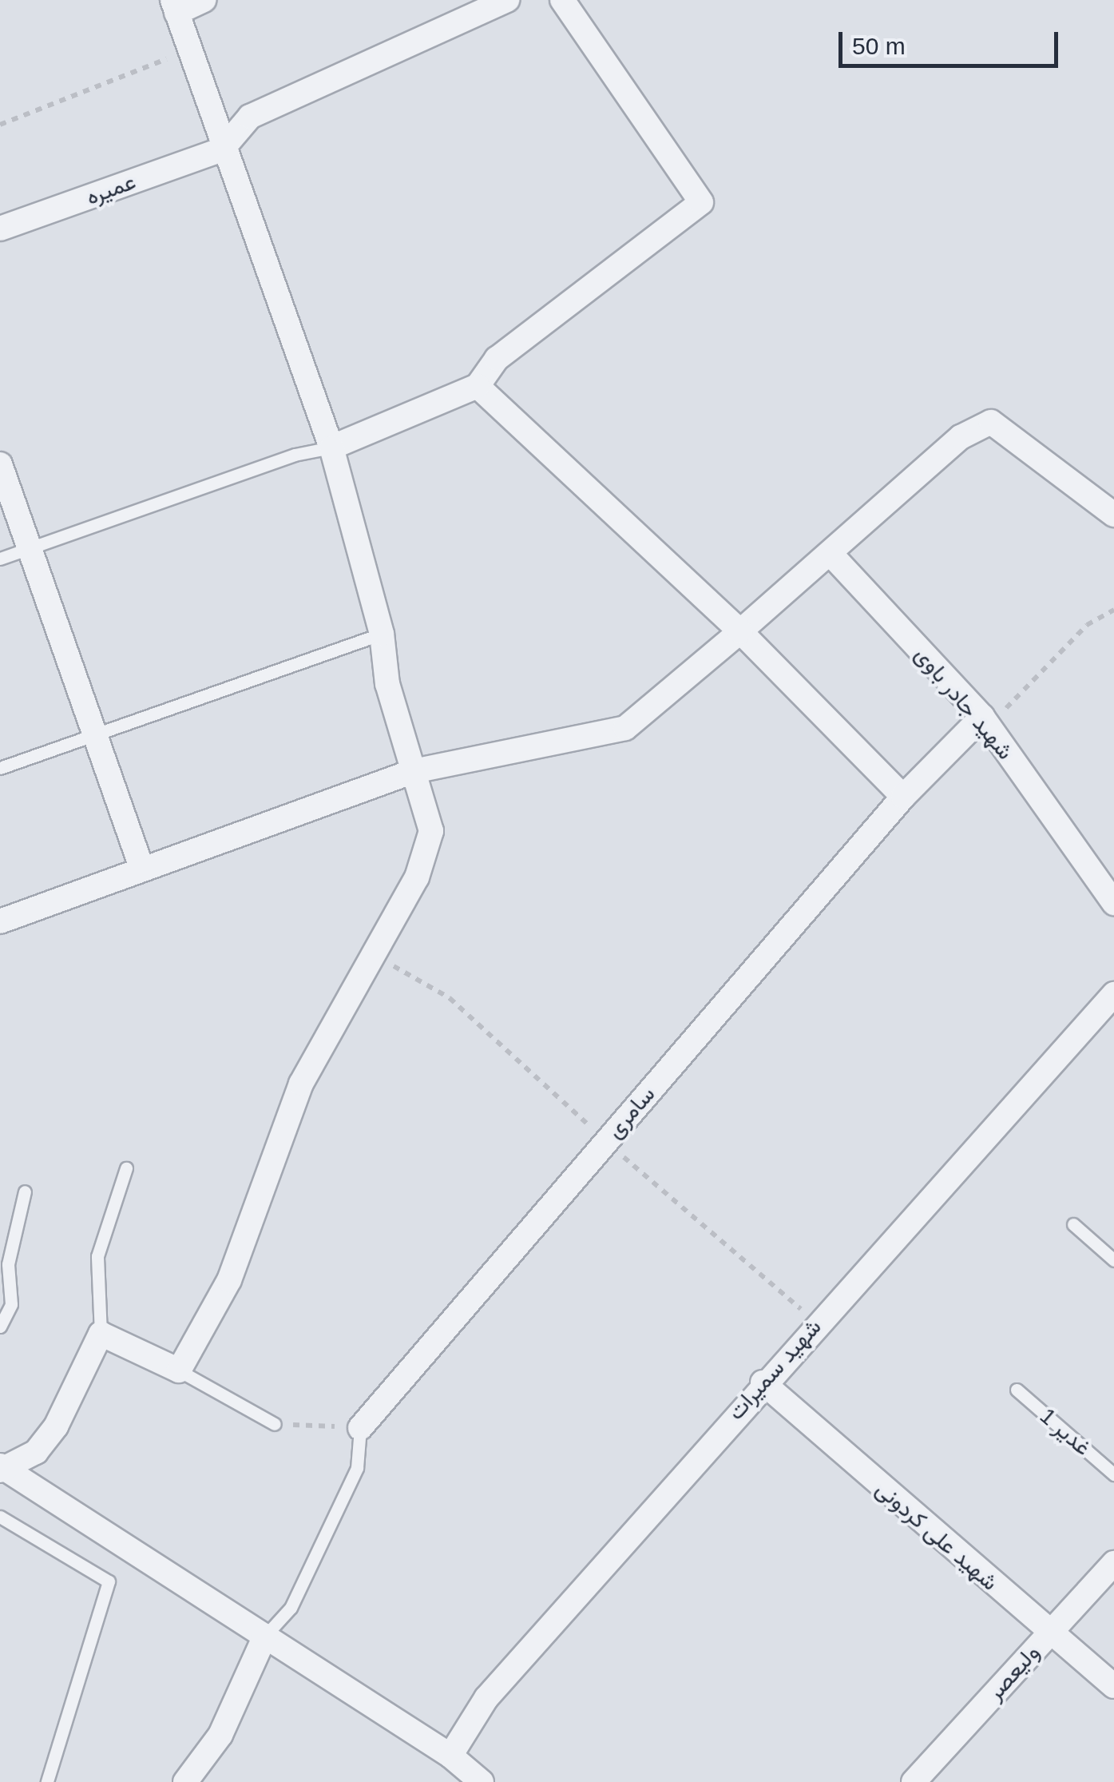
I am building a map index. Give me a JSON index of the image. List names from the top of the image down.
{
  "streets": {
    "street": [
      "عمیره",
      "شهید جادر باوی",
      "سامری",
      "شهید سمیرات",
      "شهید علی کردونی",
      "ولیعصر"
    ],
    "lane": ["غدیر 1"]
  },
  "crossings": [
    ["شهید جادر باوی", "سامری"],
    ["شهید سمیرات", "شهید علی کردونی"],
    ["شهید علی کردونی", "ولیعصر"]
  ],
  "scale_bar": "50 m"
}
